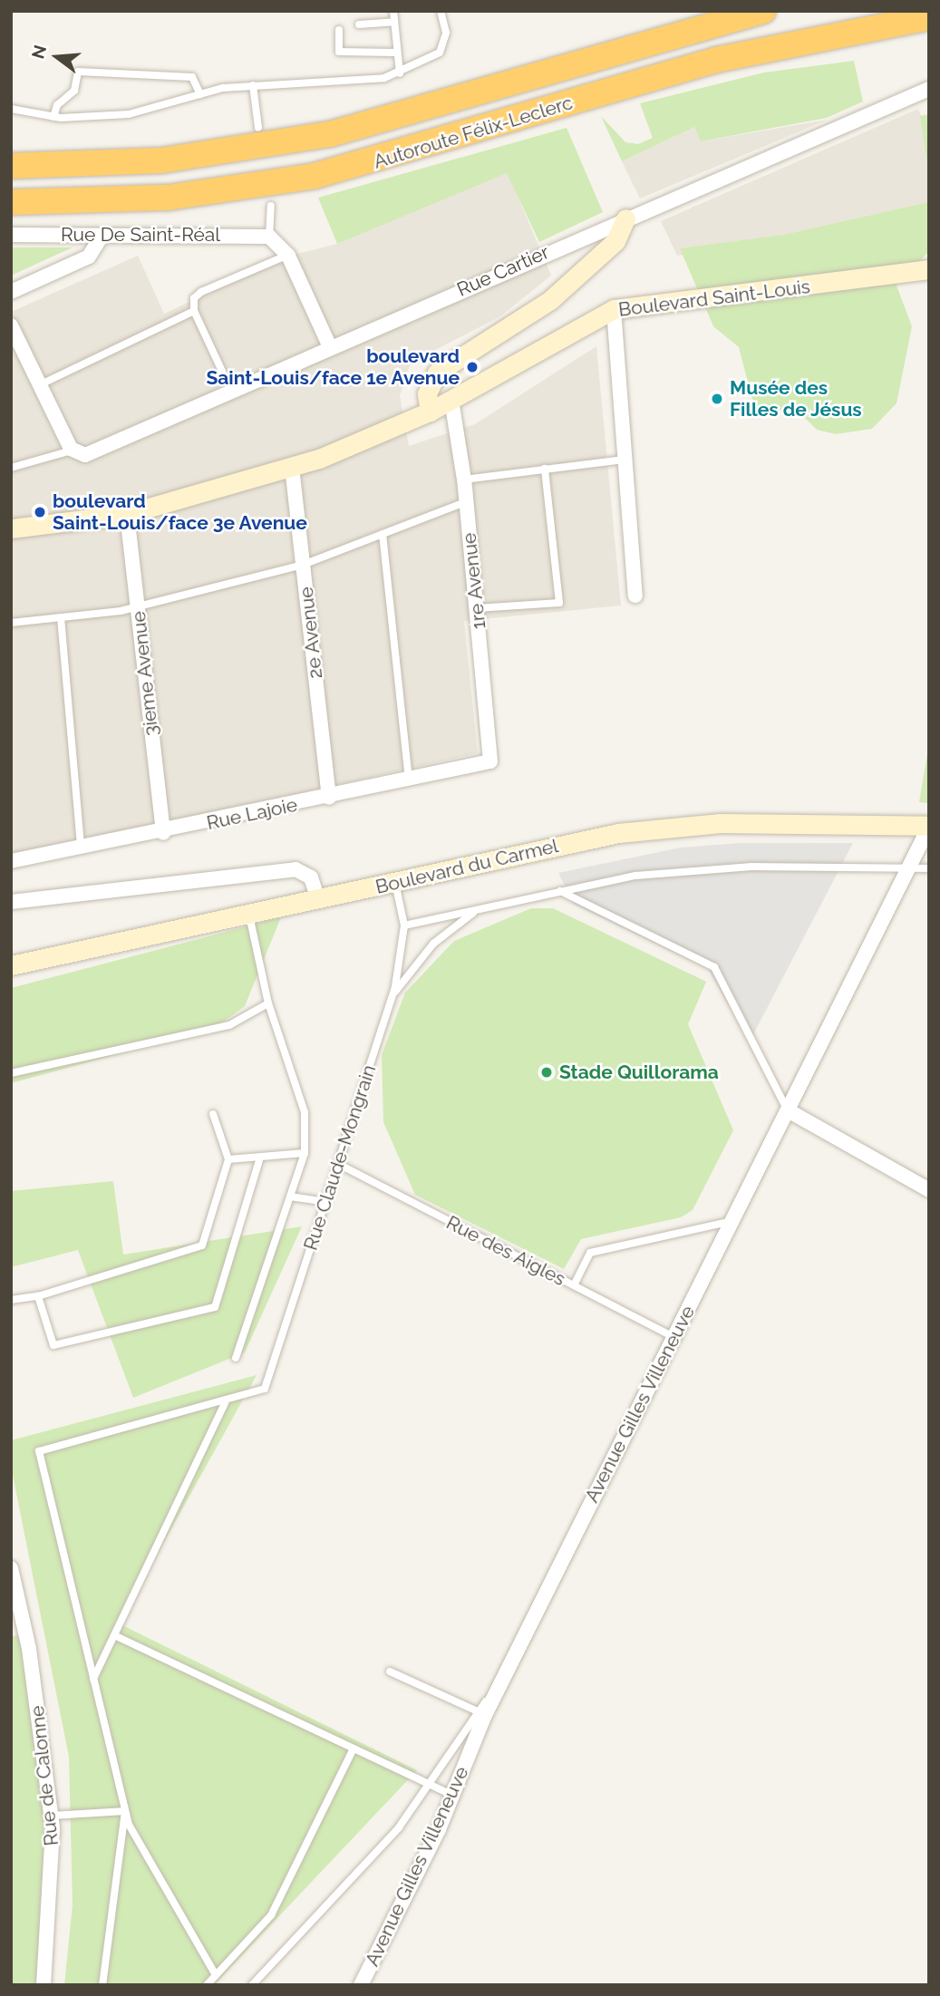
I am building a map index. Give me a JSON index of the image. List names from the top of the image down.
{
  "streets": {
    "highway": ["Autoroute Félix-Leclerc"],
    "street": [
      "Rue De Saint-Réal",
      "Rue Cartier",
      "Boulevard Saint-Louis",
      "1re Avenue",
      "2e Avenue",
      "3ieme Avenue",
      "Rue Lajoie",
      "Boulevard du Carmel",
      "Avenue Gilles Villeneuve",
      "Rue de Calonne"
    ],
    "lane": ["Rue Claude-Mongrain", "Rue des Aigles"]
  },
  "crossings": [
    ["Boulevard Saint-Louis", "1re Avenue"],
    ["Boulevard Saint-Louis", "2e Avenue"],
    ["Boulevard Saint-Louis", "3ieme Avenue"],
    ["1re Avenue", "Rue Lajoie"],
    ["2e Avenue", "Rue Lajoie"],
    ["3ieme Avenue", "Rue Lajoie"],
    ["Boulevard du Carmel", "Avenue Gilles Villeneuve"],
    ["Rue Claude-Mongrain", "Rue des Aigles"],
    ["Rue des Aigles", "Avenue Gilles Villeneuve"]
  ],
  "places": [
    "boulevard Saint-Louis/face 1e Avenue",
    "Musée des Filles de Jésus",
    "boulevard Saint-Louis/face 3e Avenue",
    "Stade Quillorama"
  ],
  "north": "left"
}
